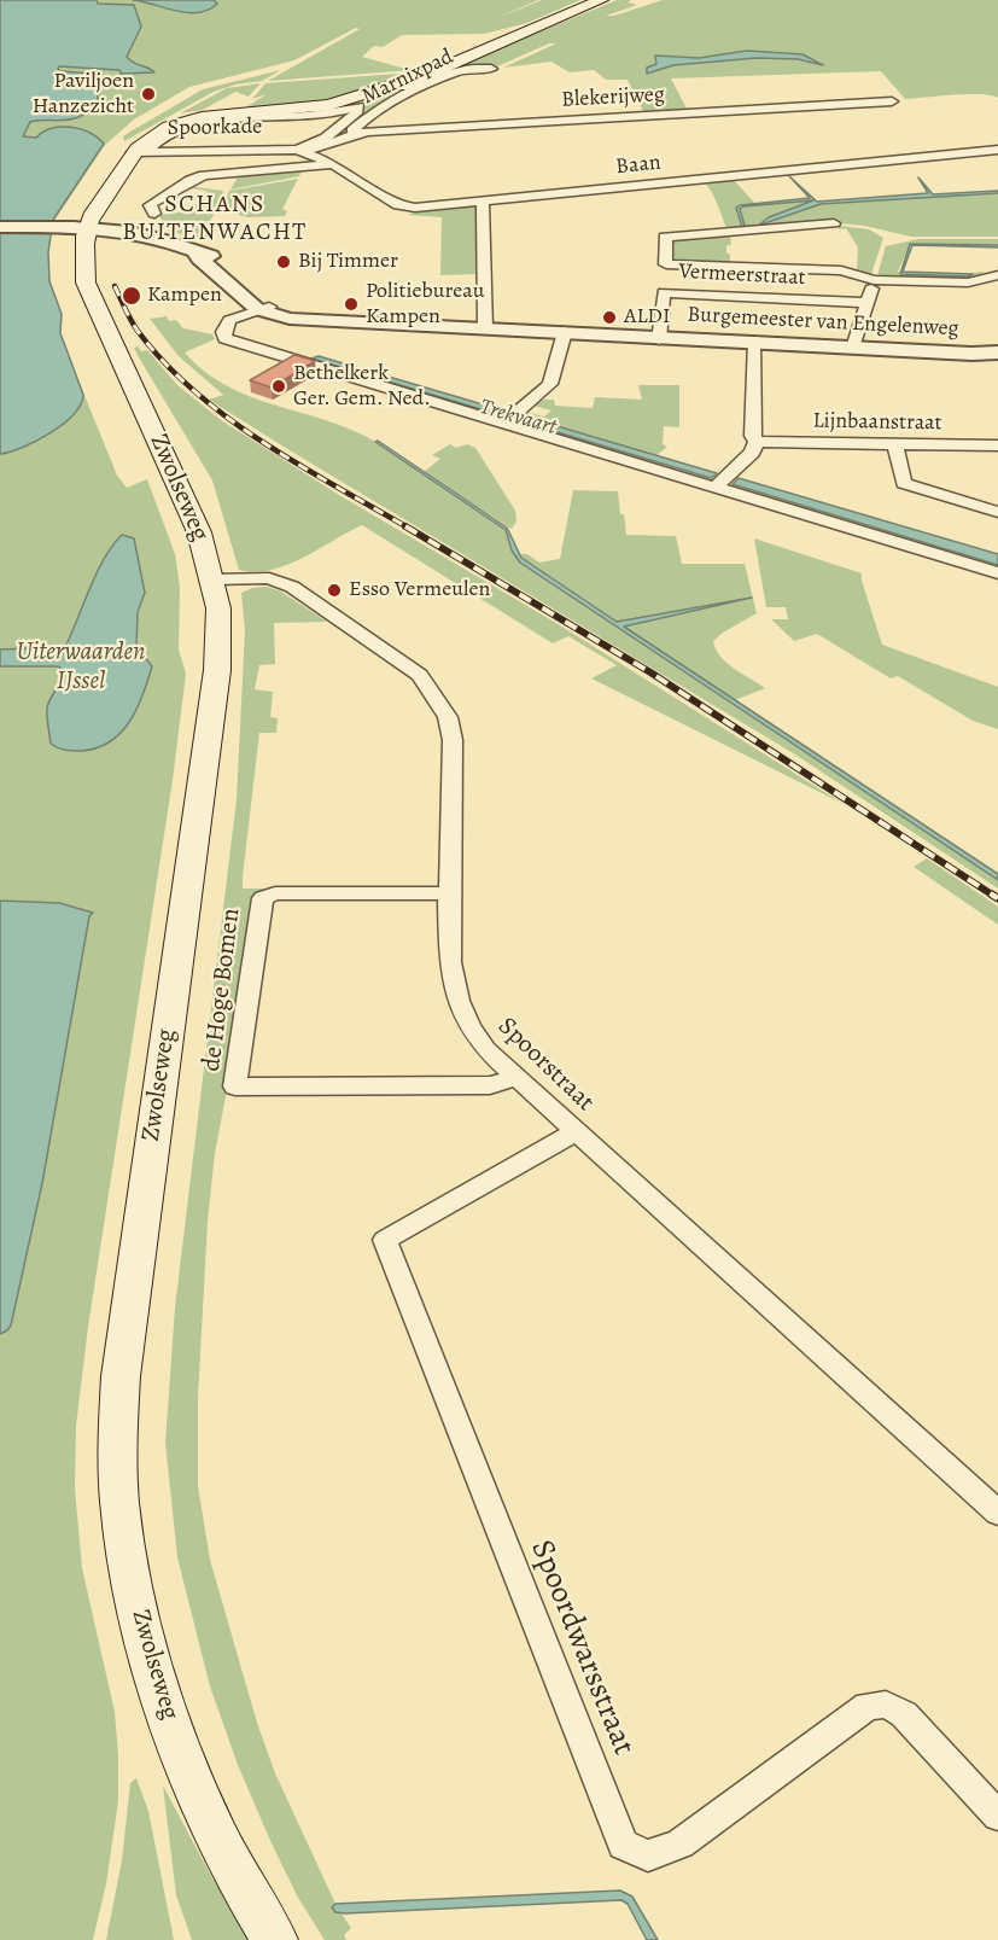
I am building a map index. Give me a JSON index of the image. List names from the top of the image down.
{
  "streets": {
    "main road": ["Spoorkade", "Zwolseweg"],
    "street": [
      "Marnixpad",
      "Blekerijweg",
      "Baan",
      "Vermeerstraat",
      "Burgemeester van Engelenweg",
      "Lijnbaanstraat",
      "de Hoge Bomen",
      "Spoorstraat",
      "Spoordwarsstraat"
    ]
  },
  "crossings": [
    ["Marnixpad", "Blekerijweg"],
    ["Blekerijweg", "Spoorkade"],
    ["Blekerijweg", "Baan"],
    ["Spoorkade", "Baan"],
    ["Spoorkade", "Zwolseweg"],
    ["Vermeerstraat", "Burgemeester van Engelenweg"],
    ["Zwolseweg", "Spoorstraat"],
    ["de Hoge Bomen", "Spoorstraat"],
    ["Spoorstraat", "Spoordwarsstraat"]
  ],
  "districts": ["SCHANS BUITENWACHT"],
  "water": ["Trekvaart"],
  "parks": ["Uiterwaarden IJssel"],
  "places": [
    "Paviljoen Hanzezicht",
    "Bij Timmer",
    "Kampen",
    "Politiebureau Kampen",
    "ALDI",
    "Bethelkerk Ger. Gem. Ned.",
    "Esso Vermeulen"
  ]
}
